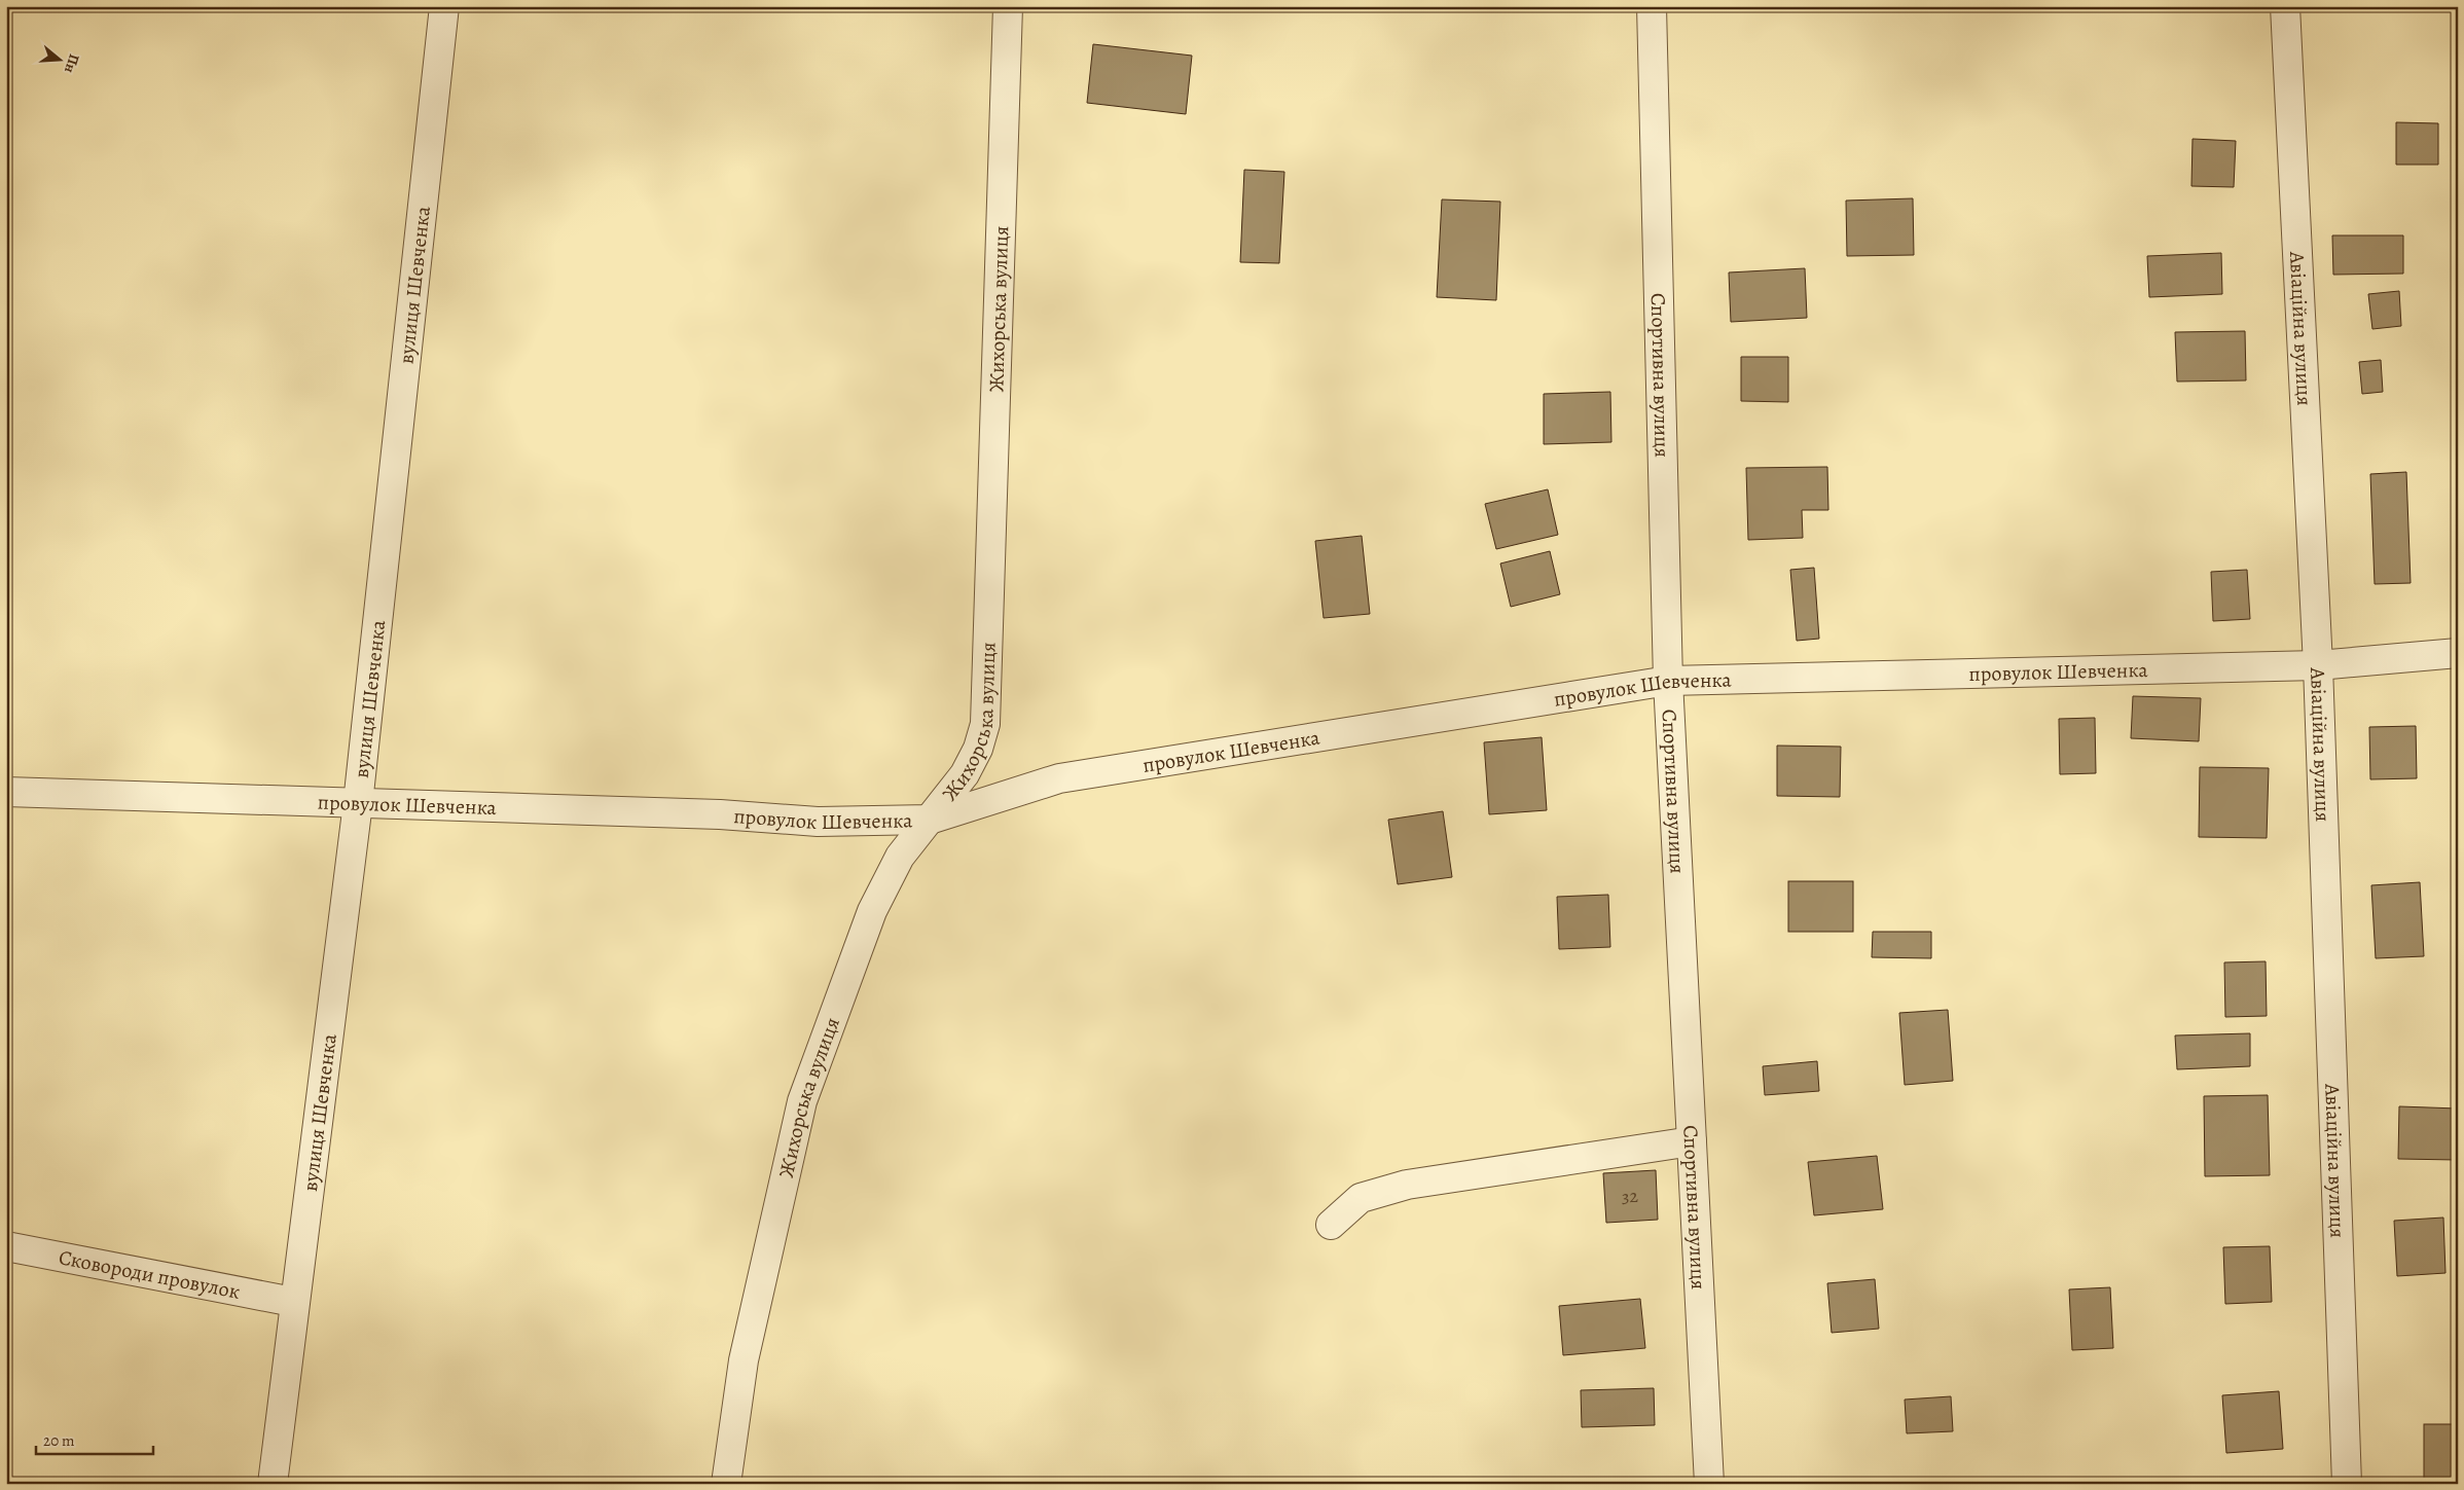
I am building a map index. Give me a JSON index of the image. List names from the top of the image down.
{
  "streets": {
    "street": [
      "вулиця Шевченка",
      "Жихорська вулиця",
      "Авіаційна вулиця",
      "Спортивна вулиця",
      "провулок Шевченка",
      "Сковороди провулок"
    ]
  },
  "crossings": [
    ["вулиця Шевченка", "провулок Шевченка"],
    ["вулиця Шевченка", "Сковороди провулок"],
    ["Жихорська вулиця", "провулок Шевченка"],
    ["Авіаційна вулиця", "провулок Шевченка"],
    ["Спортивна вулиця", "провулок Шевченка"]
  ],
  "house_numbers": ["32"],
  "scale_bar": "20 m",
  "north": "right"
}
